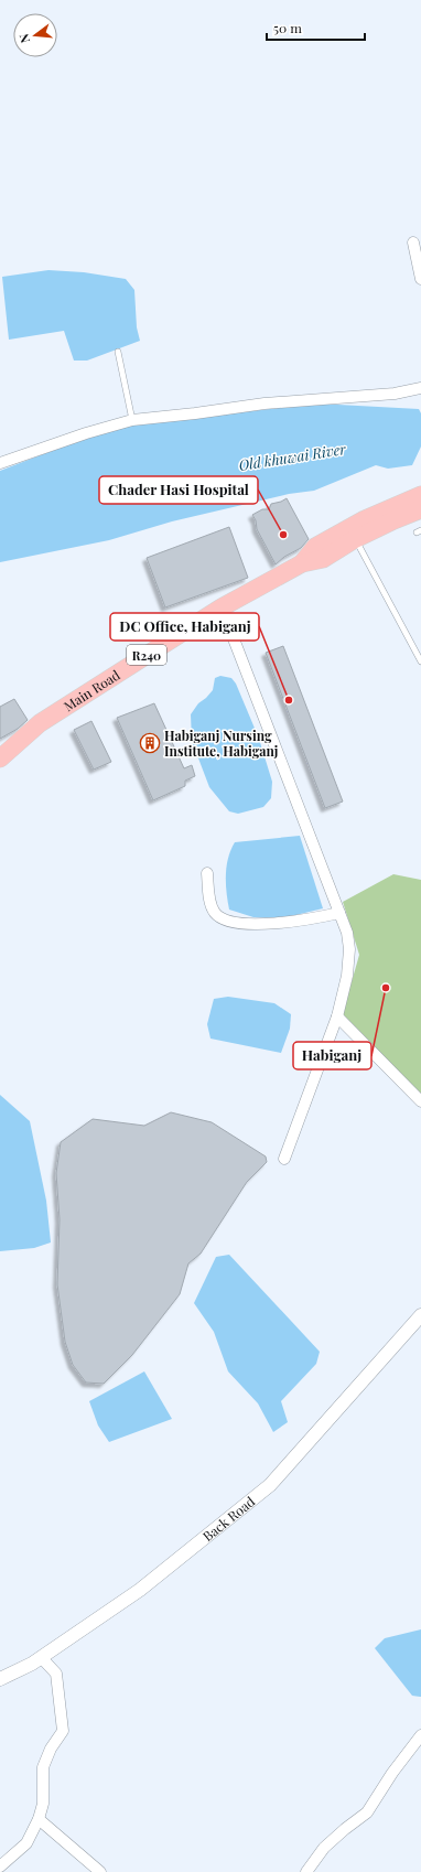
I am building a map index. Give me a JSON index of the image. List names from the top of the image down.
{
  "streets": {
    "main road": ["R240", "Main Road"],
    "street": ["Back Road"]
  },
  "water": ["Old khuwai River"],
  "places": {
    "other": ["Chader Hasi Hospital", "DC Office, Habiganj", "Habiganj"],
    "building": ["Habiganj Nursing Institute, Habiganj"]
  },
  "scale_bar": "50 m",
  "north": "left"
}
